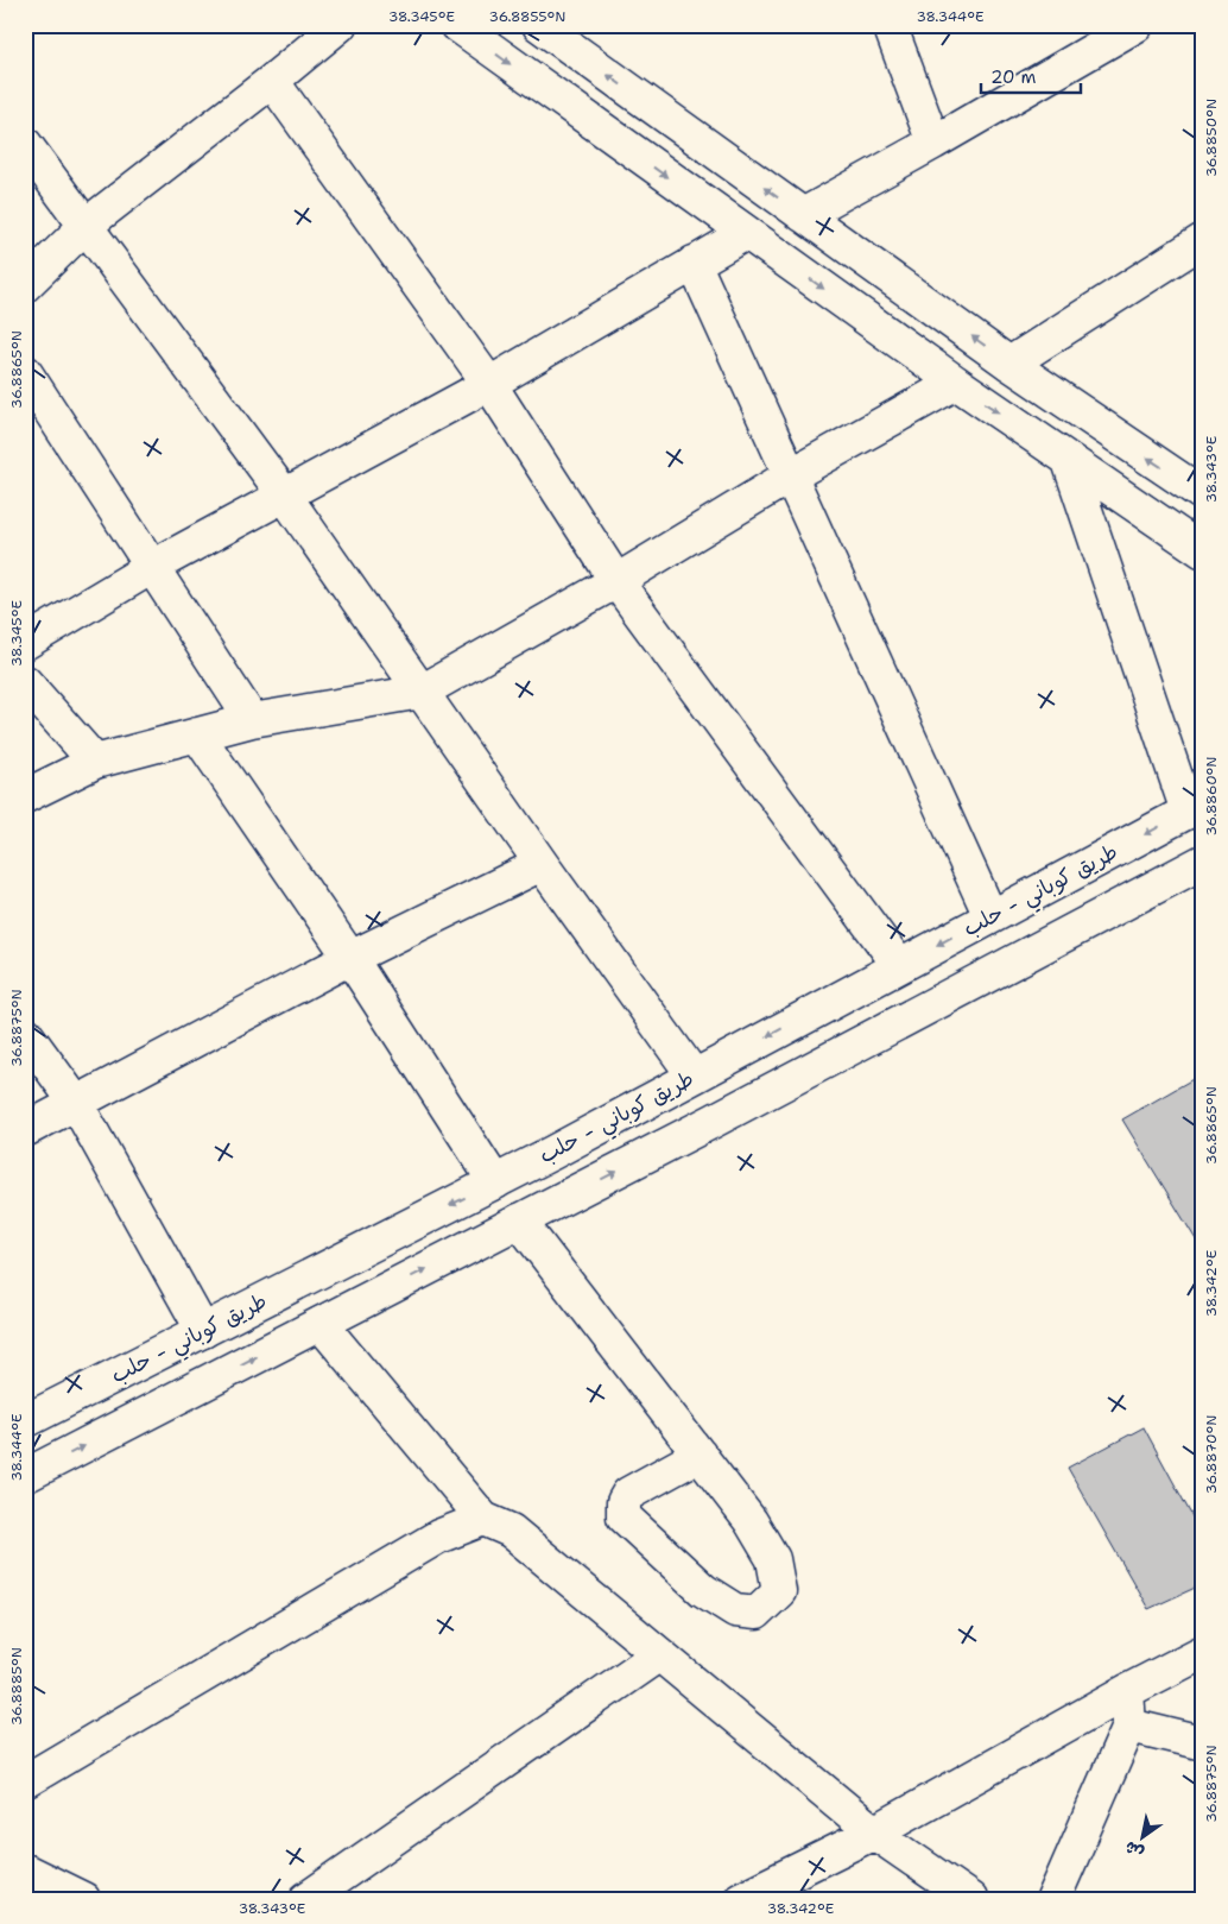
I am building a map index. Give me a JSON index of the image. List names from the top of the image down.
{
  "streets": {
    "street": ["طريق كوباني - حلب"]
  },
  "scale_bar": "20 m",
  "north": "bottom left",
  "coordinates": [
    "38.345°E",
    "36.8855°N",
    "38.344°E",
    "36.8850°N",
    "36.8865°N",
    "38.343°E",
    "36.8860°N",
    "36.8875°N",
    "38.342°E",
    "36.8870°N",
    "36.8885°N"
  ]
}
